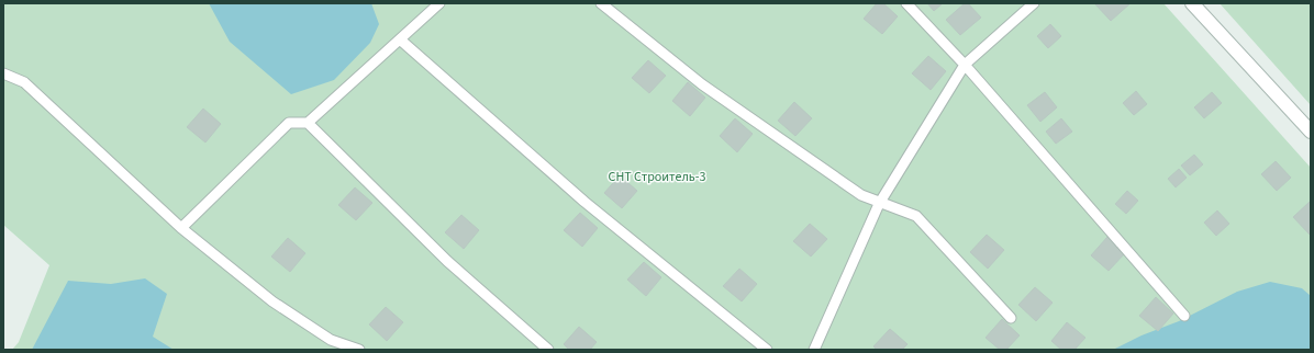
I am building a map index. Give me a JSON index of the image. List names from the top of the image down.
{
  "parks": ["СНТ Строитель-3"]
}
